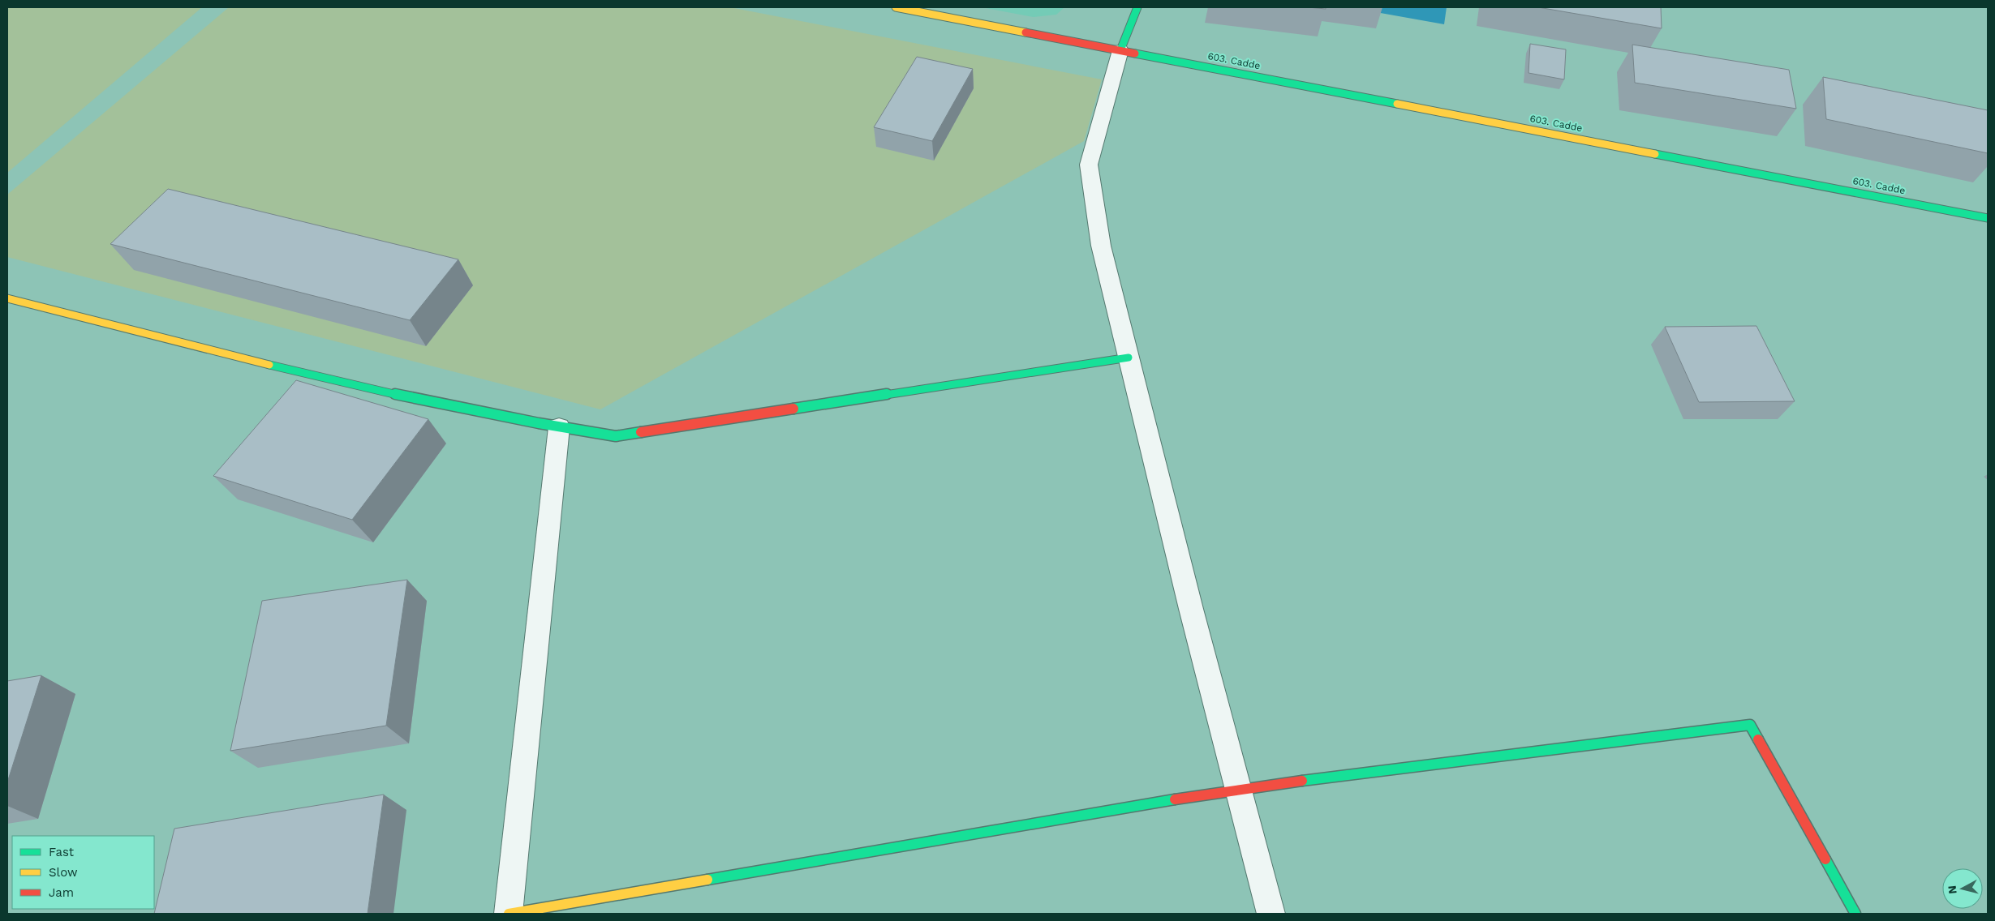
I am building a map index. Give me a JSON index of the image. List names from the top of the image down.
{
  "streets": {
    "street": ["603. Cadde"]
  },
  "legend": ["Fast", "Slow", "Jam"],
  "north": "left"
}
